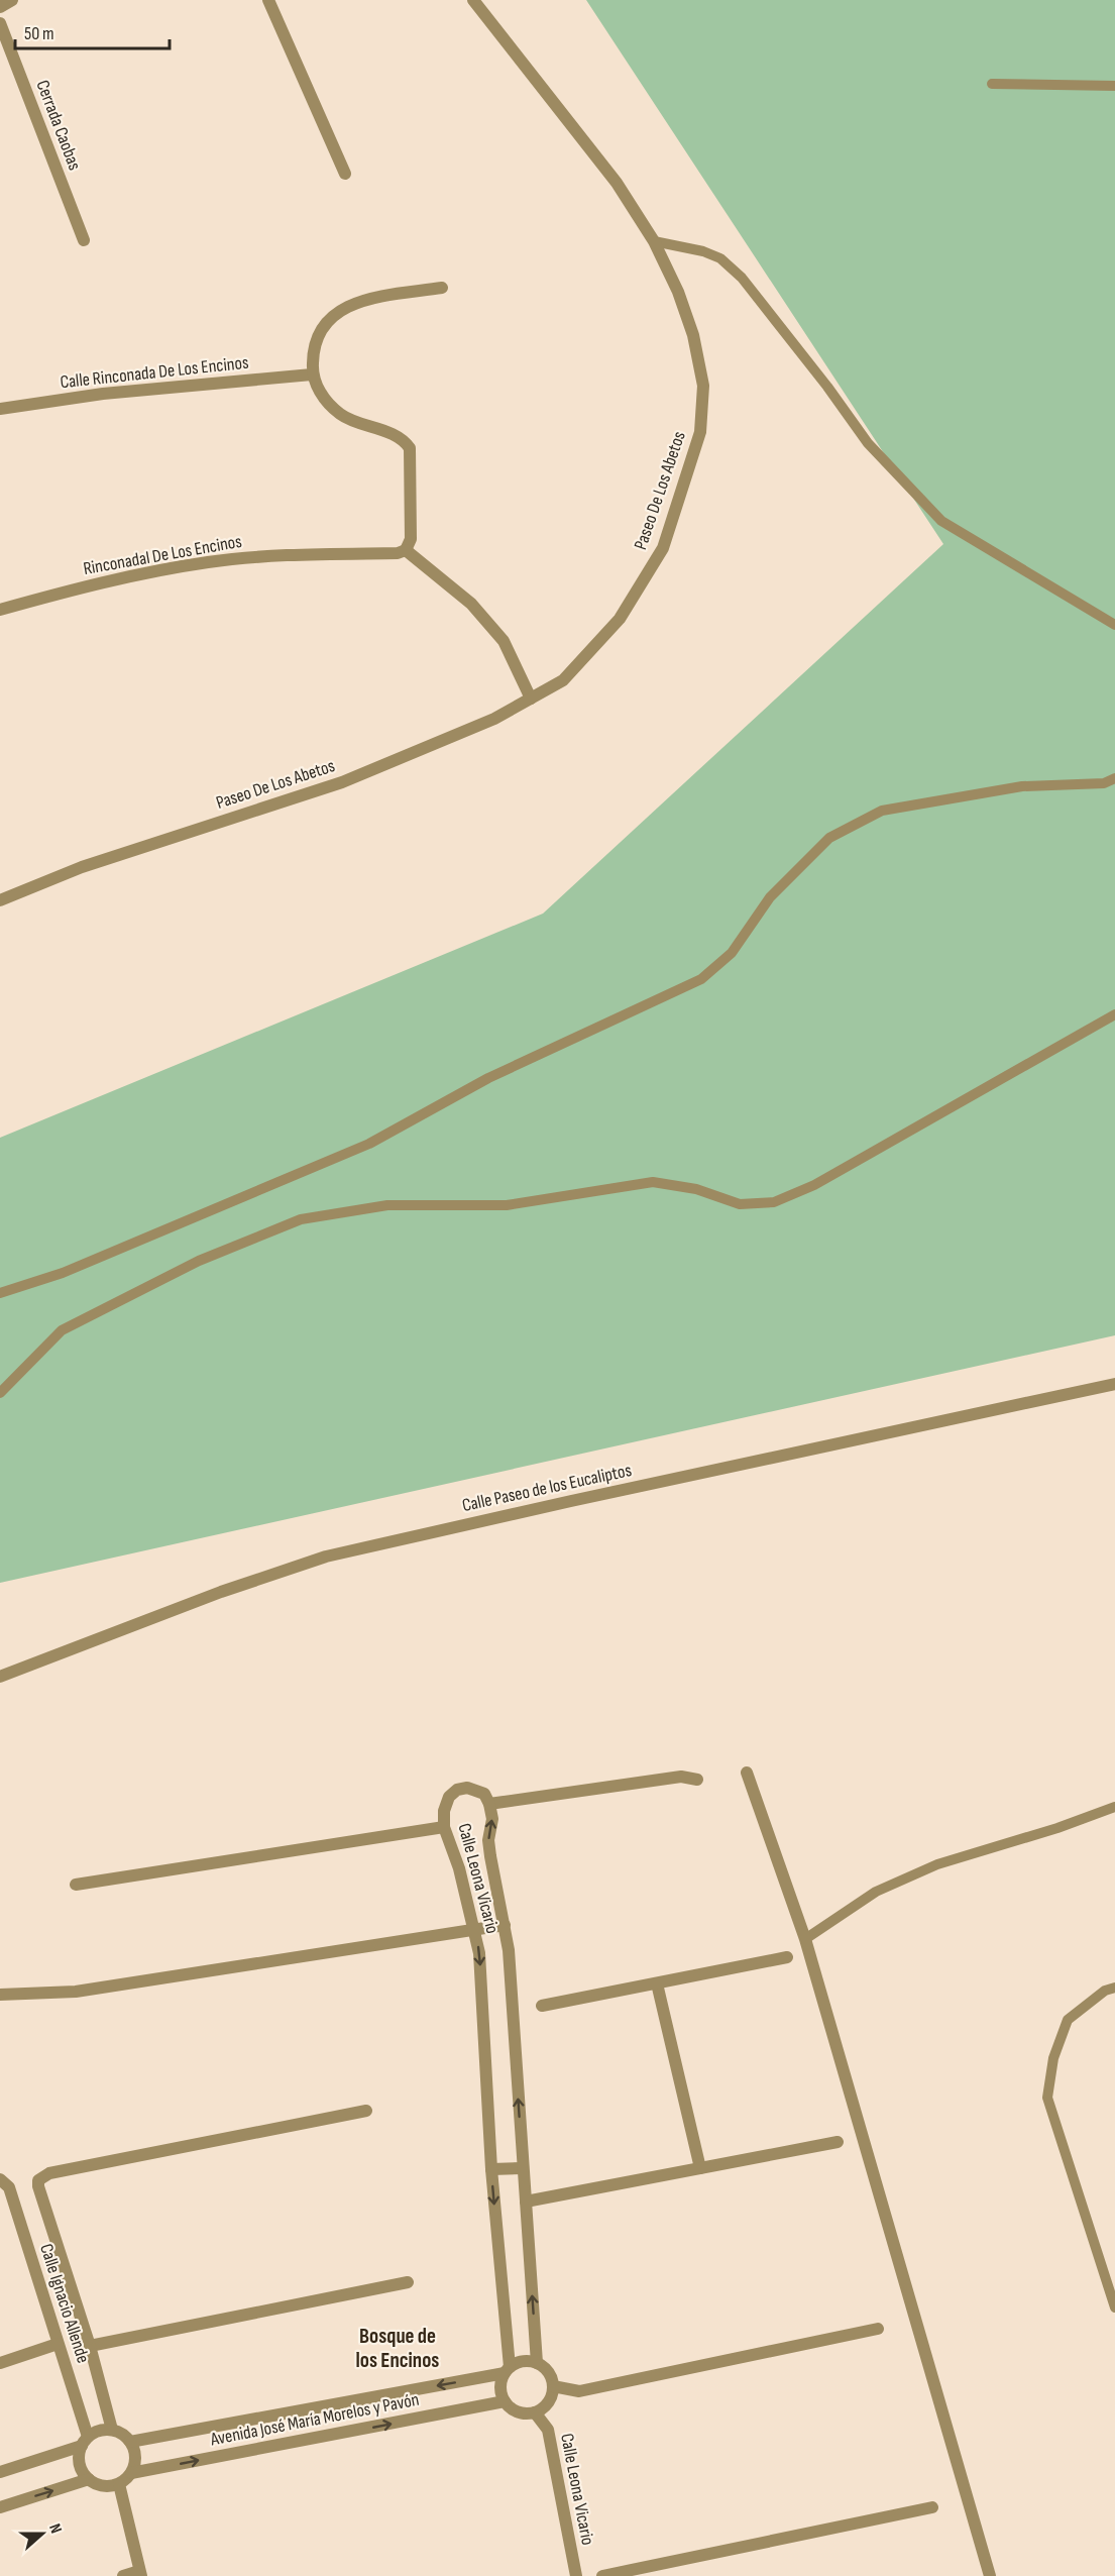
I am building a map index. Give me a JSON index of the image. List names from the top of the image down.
{
  "streets": {
    "street": [
      "Cerrada Caobas",
      "Calle Rinconada De Los Encinos",
      "Paseo De Los Abetos",
      "RinconadaI De Los Encinos",
      "Calle Paseo de los Eucaliptos",
      "Calle Leona Vicario",
      "Calle Ignacio Allende",
      "Avenida José María Morelos y Pavón"
    ]
  },
  "crossings": [
    ["Calle Leona Vicario", "Avenida José María Morelos y Pavón"],
    ["Calle Ignacio Allende", "Avenida José María Morelos y Pavón"]
  ],
  "districts": ["Bosque de los Encinos"],
  "scale_bar": "50 m",
  "north": "right"
}
